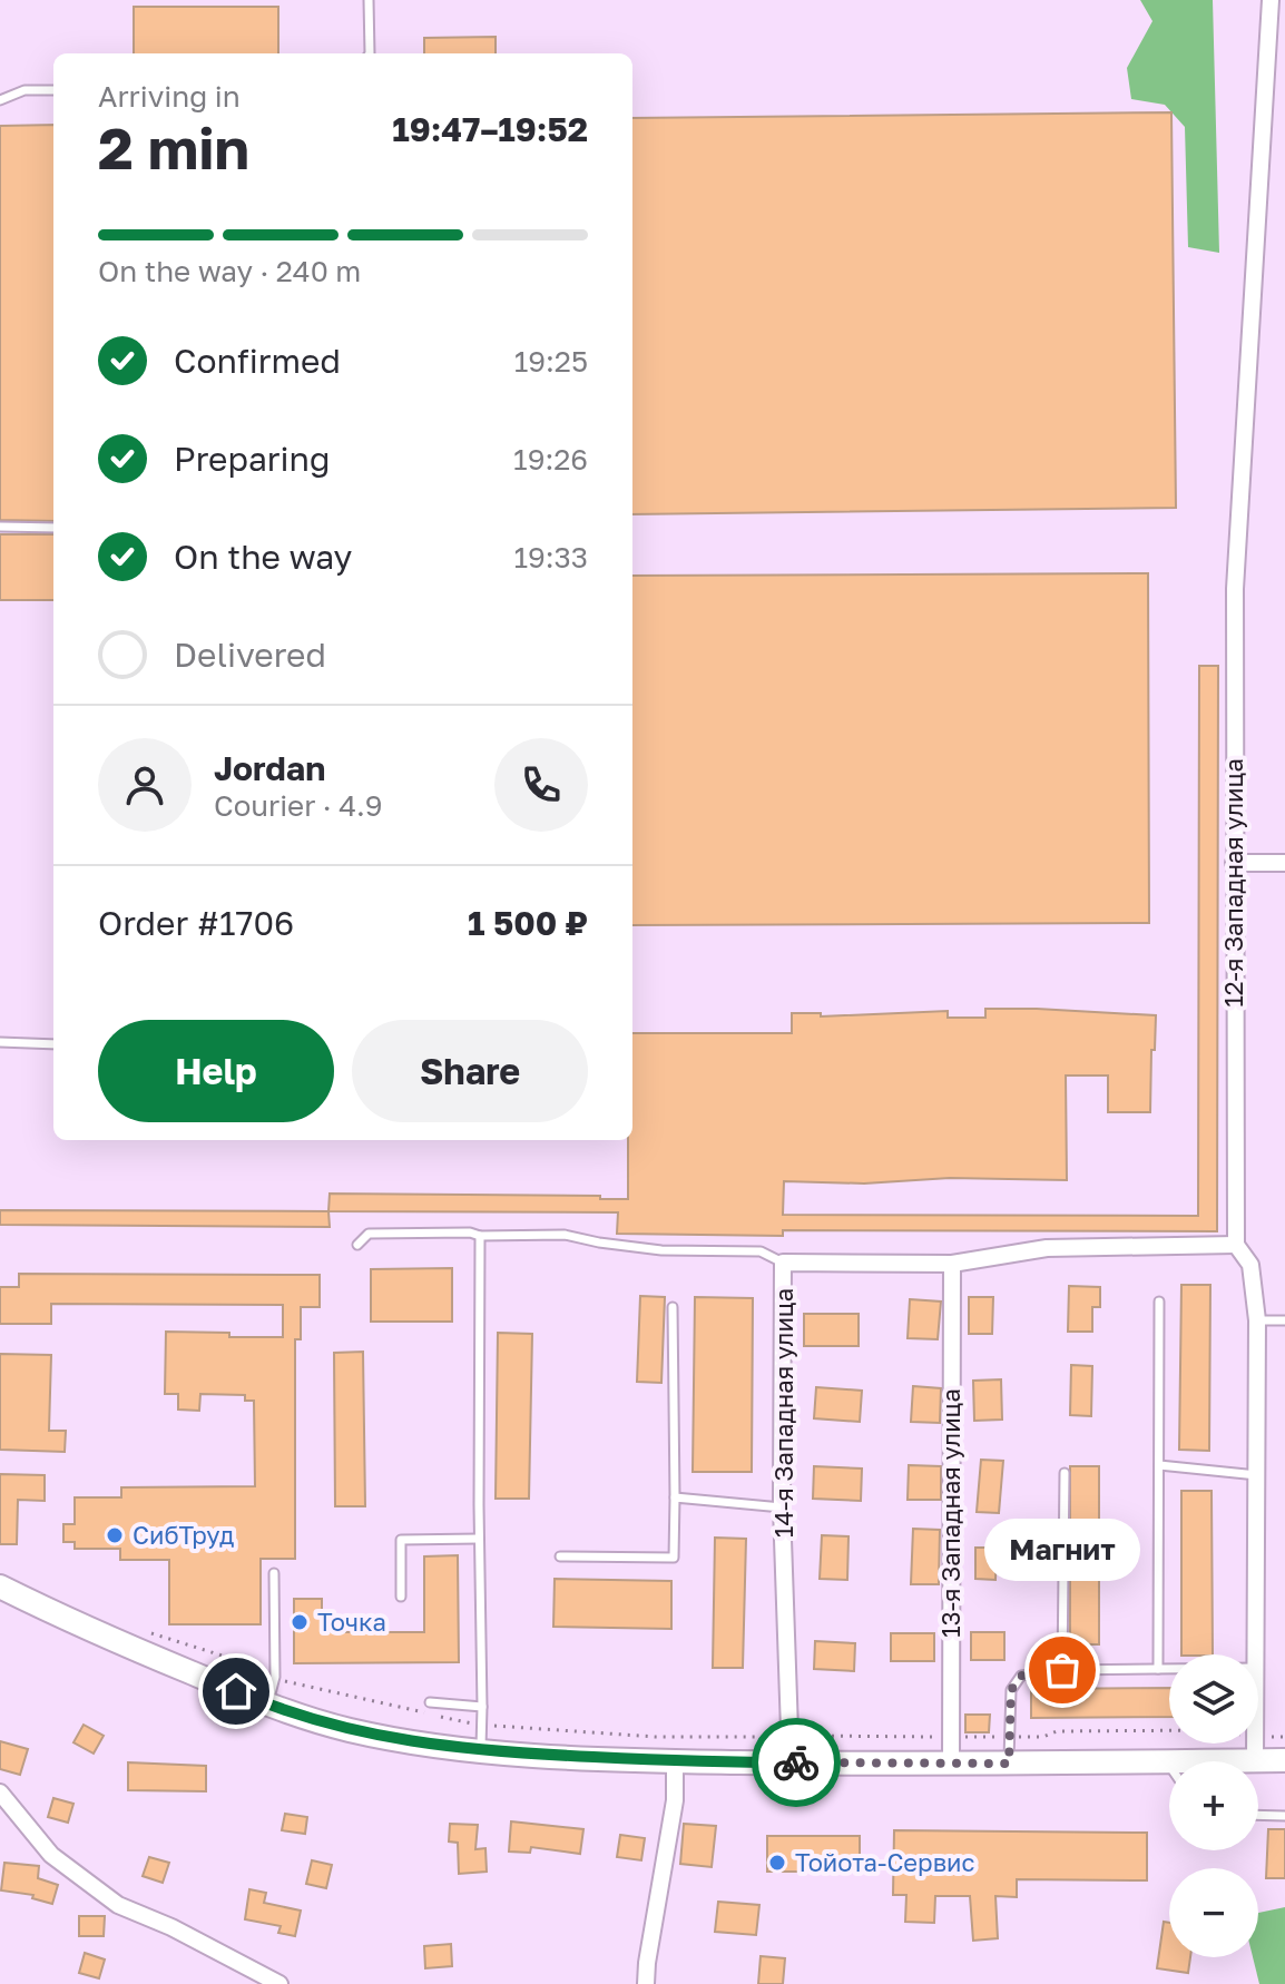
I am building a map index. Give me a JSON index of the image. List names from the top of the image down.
{
  "streets": {
    "street": ["12-я Западная улица", "14-я Западная улица", "13-я Западная улица"]
  },
  "places": [
    "СибТруд",
    "Точка",
    "Магнит",
    "Тойота-Сервис"
  ],
  "page": {
    "heading": ["2 min", "Arriving in", "19:47–19:52"],
    "panel": [
      "Jordan",
      "Courier · 4.9",
      "Order #1706",
      "1 500 ₽"
    ],
    "bar": "On the way · 240 m",
    "list": [
      ["Confirmed", "19:25"],
      ["Preparing", "19:26"],
      ["On the way", "19:33"],
      "Delivered"
    ],
    "buttons": ["Help", "Share"],
    "bubble": "Магнит",
    "map_buttons": ["+", "−"]
  }
}
